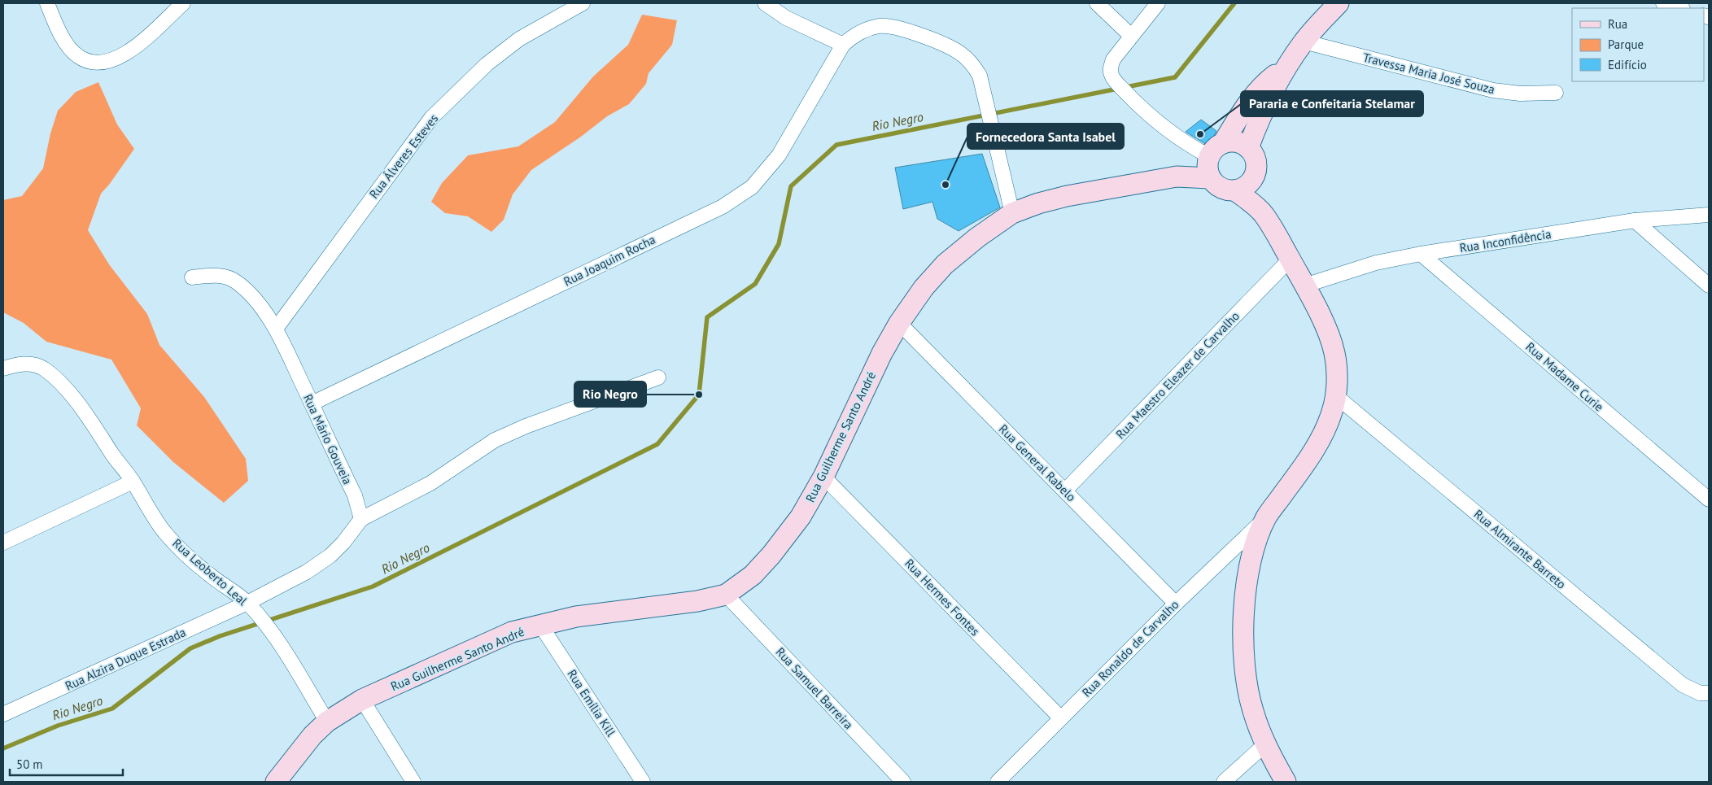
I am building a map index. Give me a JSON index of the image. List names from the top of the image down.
{
  "streets": {
    "street": [
      "Travessa Maria José Souza",
      "Rua Álveres Esteves",
      "Rua Inconfidência",
      "Rua Joaquim Rocha",
      "Rua Maestro Eleazer de Carvalho",
      "Rua Madame Curie",
      "Rua Guilherme Santo André",
      "Rua Mário Gouveia",
      "Rua General Rabelo",
      "Rua Almirante Barreto",
      "Rua Leoberto Leal",
      "Rua Hermes Fontes",
      "Rua Ronaldo de Carvalho",
      "Rua Alzira Duque Estrada",
      "Rua Samuel Barreira",
      "Rua Emília Kill"
    ]
  },
  "crossings": [
    ["Rua Álveres Esteves", "Rua Mário Gouveia"],
    ["Rua Inconfidência", "Rua Madame Curie"],
    ["Rua Joaquim Rocha", "Rua Mário Gouveia"],
    ["Rua Maestro Eleazer de Carvalho", "Rua General Rabelo"],
    ["Rua Guilherme Santo André", "Rua General Rabelo"],
    ["Rua Guilherme Santo André", "Rua Leoberto Leal"],
    ["Rua Guilherme Santo André", "Rua Hermes Fontes"],
    ["Rua Guilherme Santo André", "Rua Samuel Barreira"],
    ["Rua Guilherme Santo André", "Rua Emília Kill"],
    ["Rua General Rabelo", "Rua Ronaldo de Carvalho"],
    ["Rua Leoberto Leal", "Rua Alzira Duque Estrada"],
    ["Rua Hermes Fontes", "Rua Ronaldo de Carvalho"]
  ],
  "water": ["Rio Negro"],
  "places": ["Pararia e Confeitaria Stelamar", "Fornecedora Santa Isabel", "Rio Negro"],
  "legend": ["Rua", "Parque", "Edifício"],
  "scale_bar": "50 m"
}
